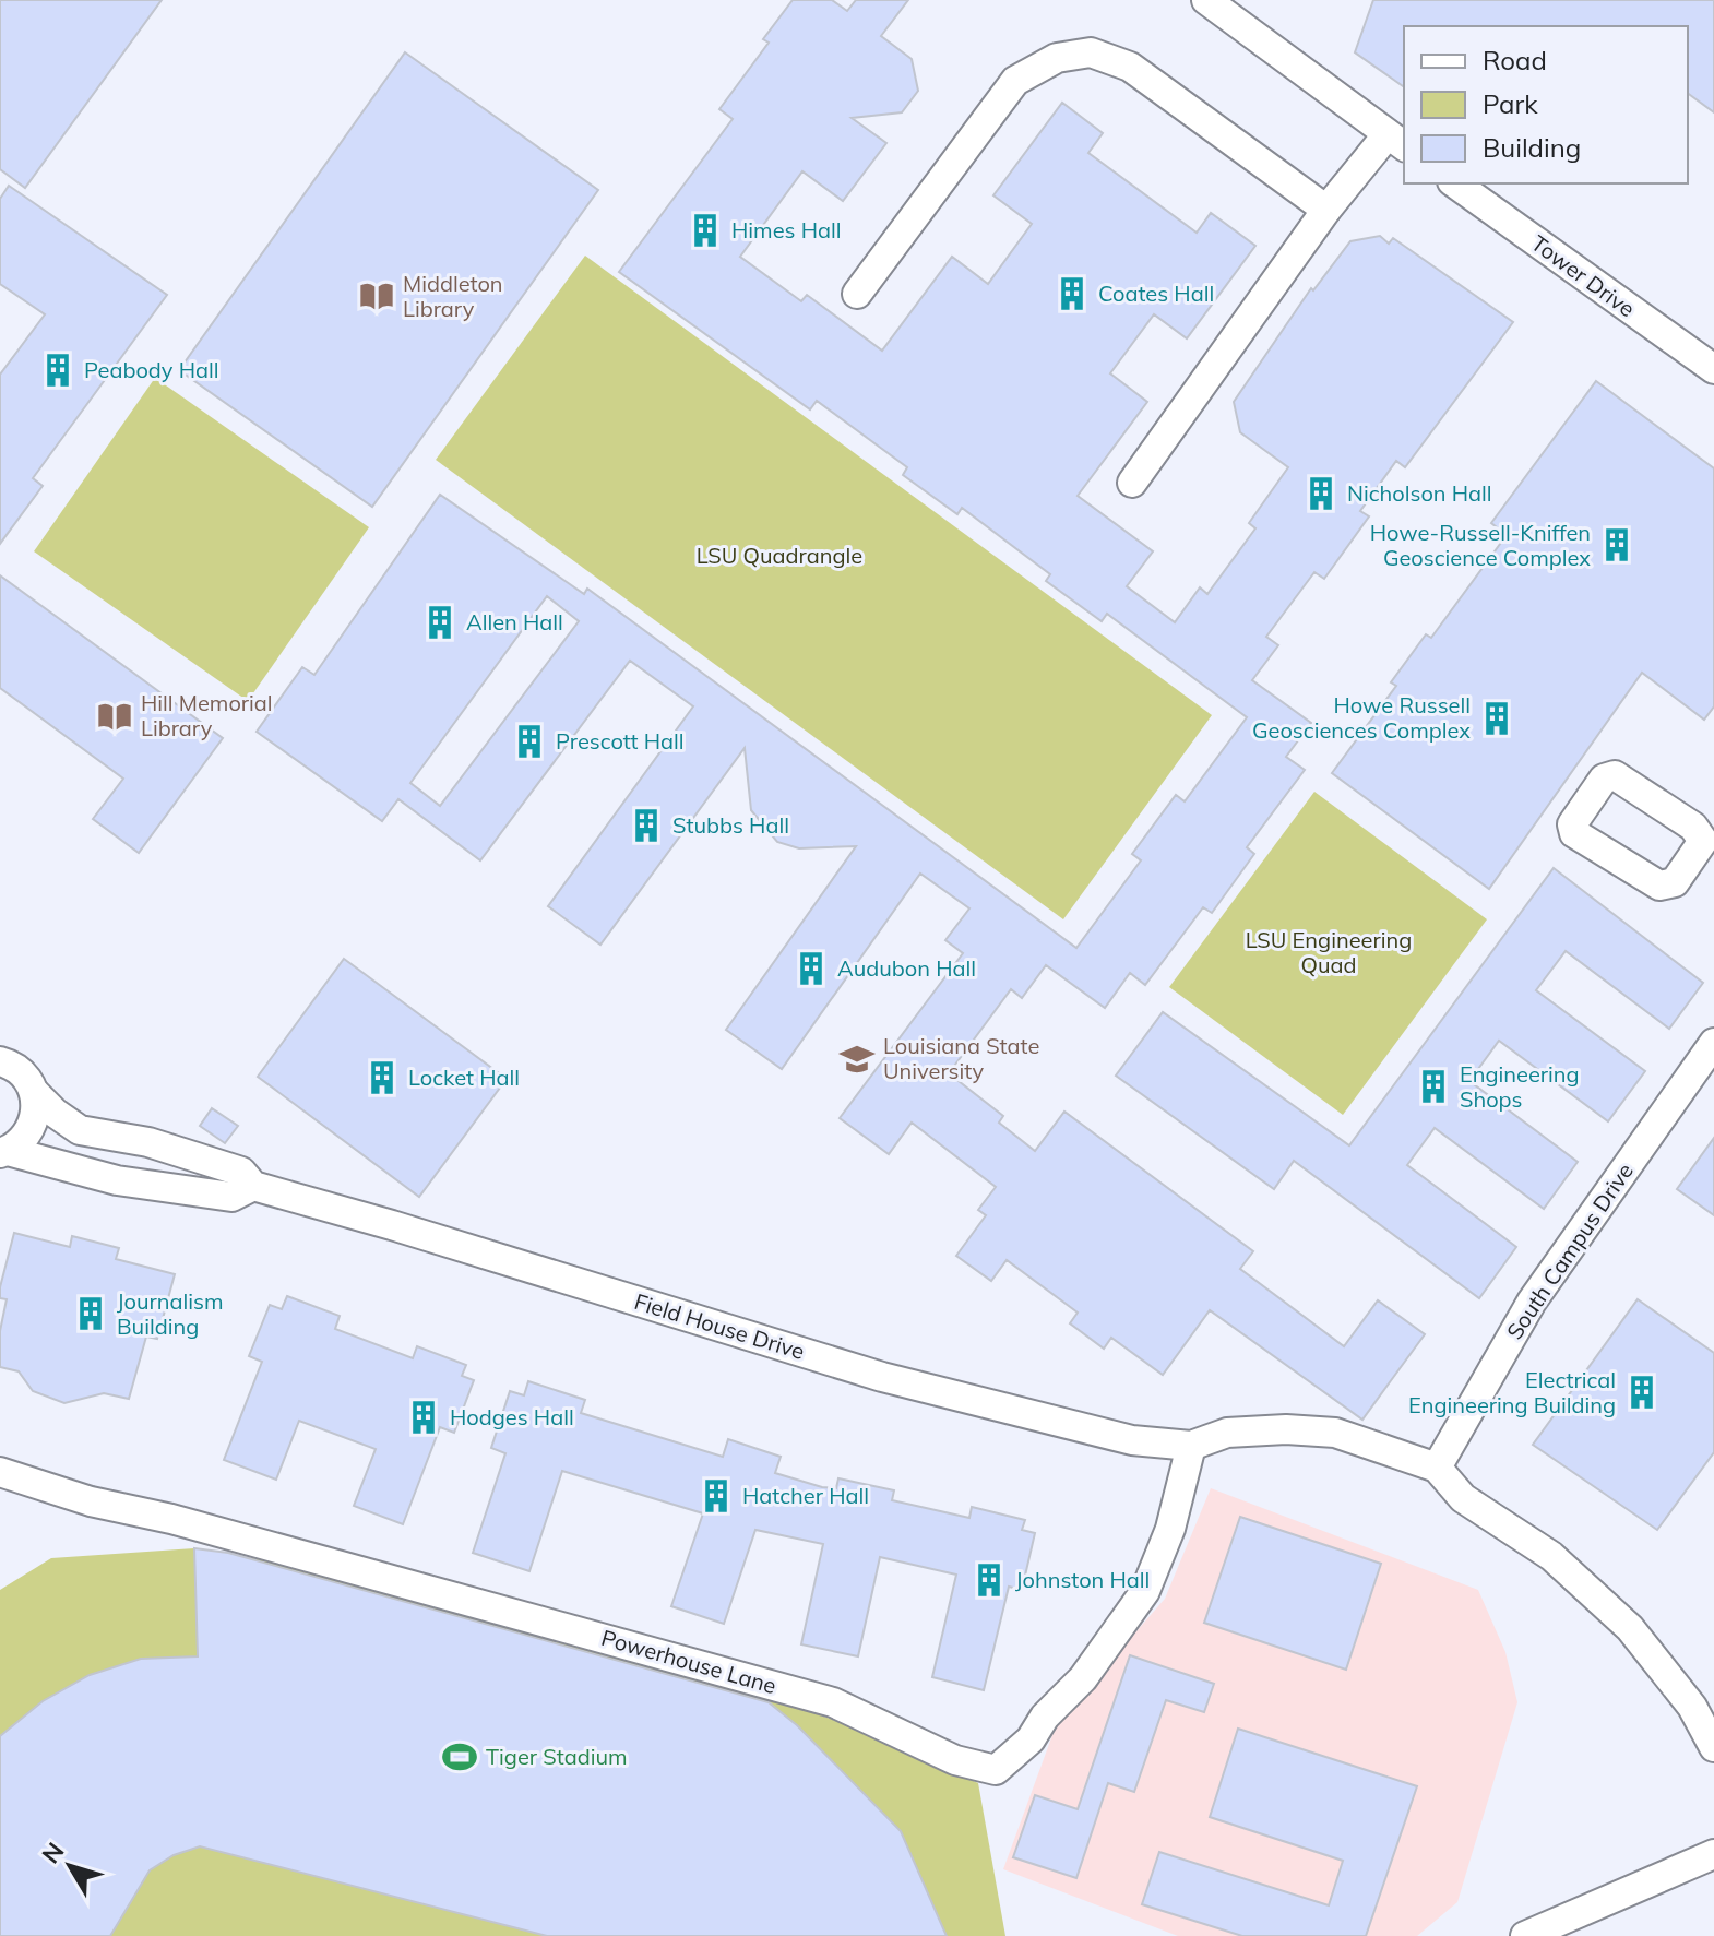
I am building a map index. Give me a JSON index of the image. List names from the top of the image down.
{
  "streets": {
    "street": [
      "Tower Drive",
      "South Campus Drive",
      "Field House Drive",
      "Powerhouse Lane"
    ]
  },
  "crossings": [
    ["Field House Drive", "Powerhouse Lane"]
  ],
  "parks": ["LSU Quadrangle", "LSU Engineering Quad"],
  "places": {
    "building": [
      "Himes Hall",
      "Coates Hall",
      "Peabody Hall",
      "Nicholson Hall",
      "Howe-Russell-Kniffen Geoscience Complex",
      "Allen Hall",
      "Howe Russell Geosciences Complex",
      "Prescott Hall",
      "Stubbs Hall",
      "Audubon Hall",
      "Locket Hall",
      "Engineering Shops",
      "Journalism Building",
      "Electrical Engineering Building",
      "Hodges Hall",
      "Hatcher Hall",
      "Johnston Hall"
    ],
    "library": ["Middleton Library", "Hill Memorial Library"],
    "school or university": ["Louisiana State University"],
    "sports": ["Tiger Stadium"]
  },
  "legend": ["Road", "Park", "Building"],
  "north": "top left"
}
